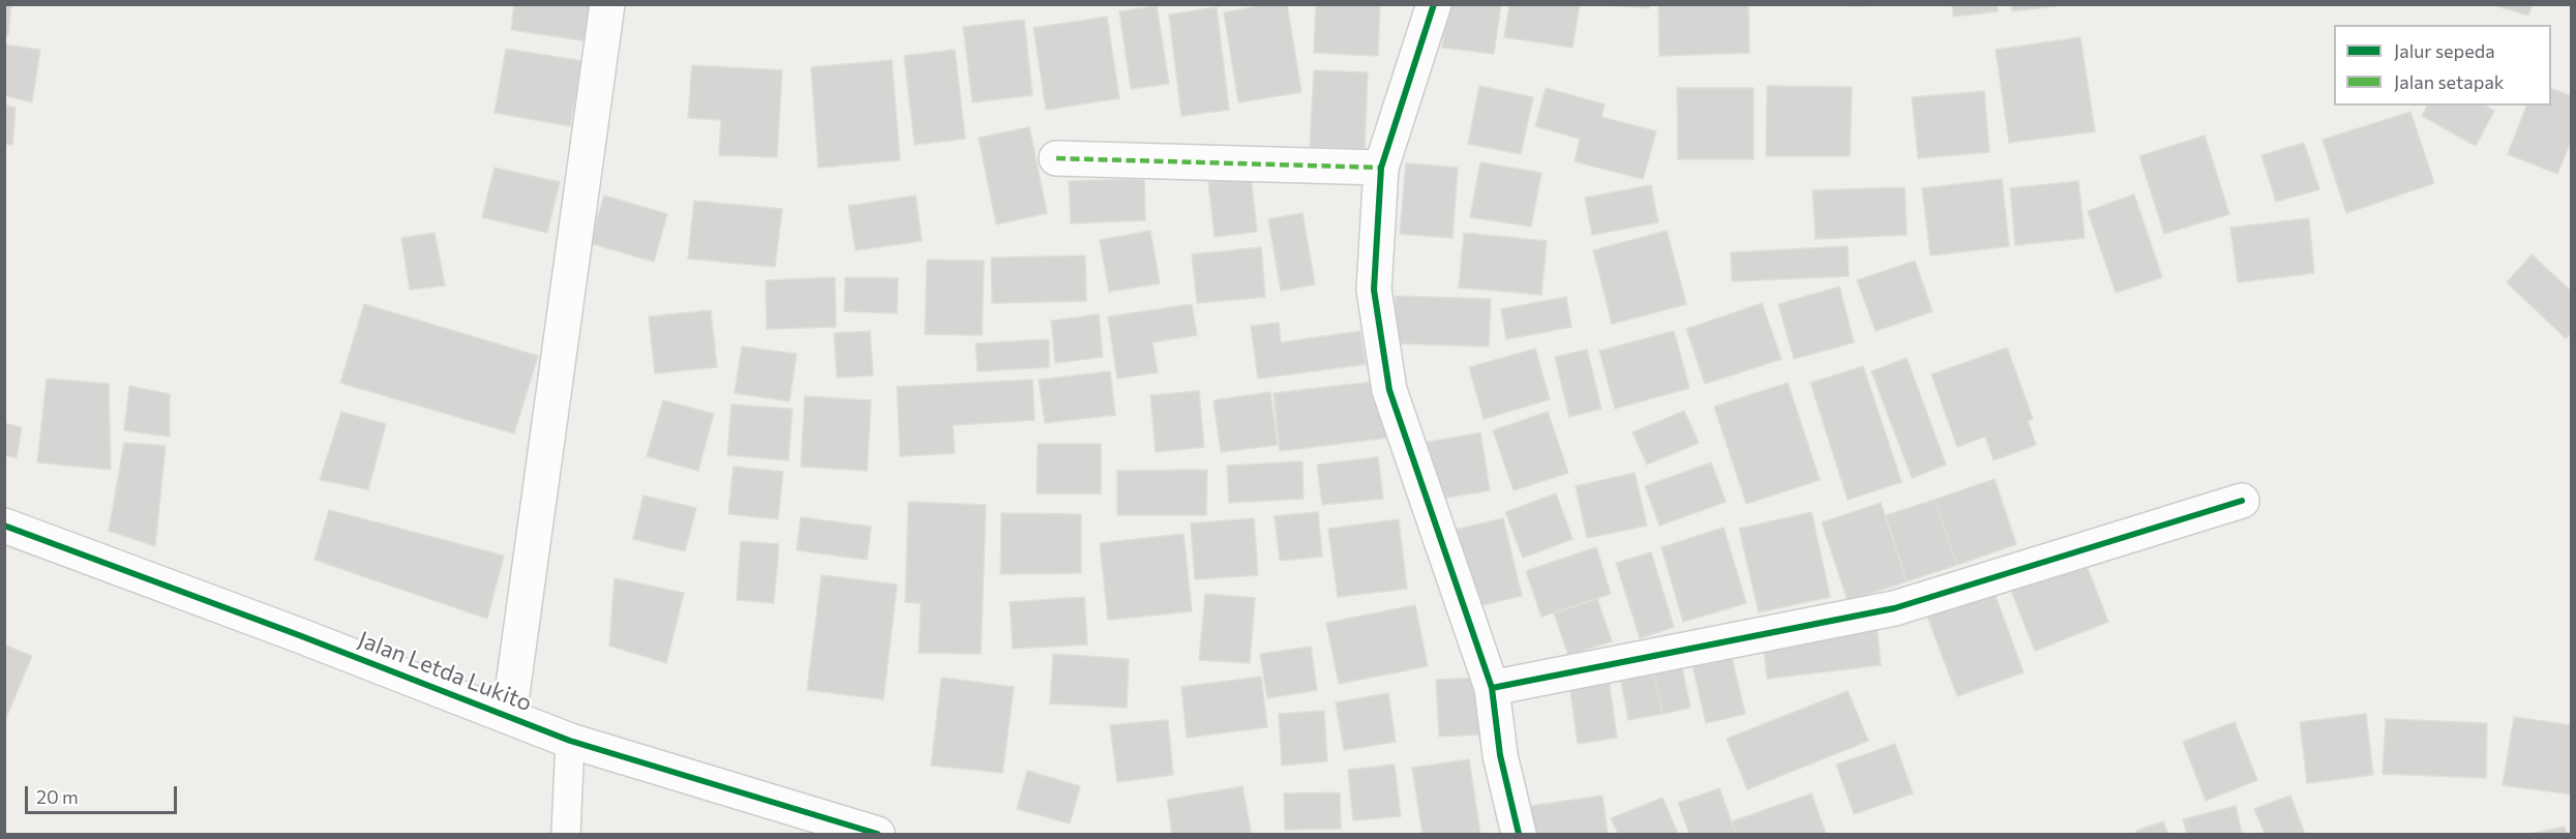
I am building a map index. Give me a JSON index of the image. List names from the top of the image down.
{
  "streets": {
    "street": ["Jalan Letda Lukito"]
  },
  "legend": ["Jalur sepeda", "Jalan setapak"],
  "scale_bar": "20 m"
}
